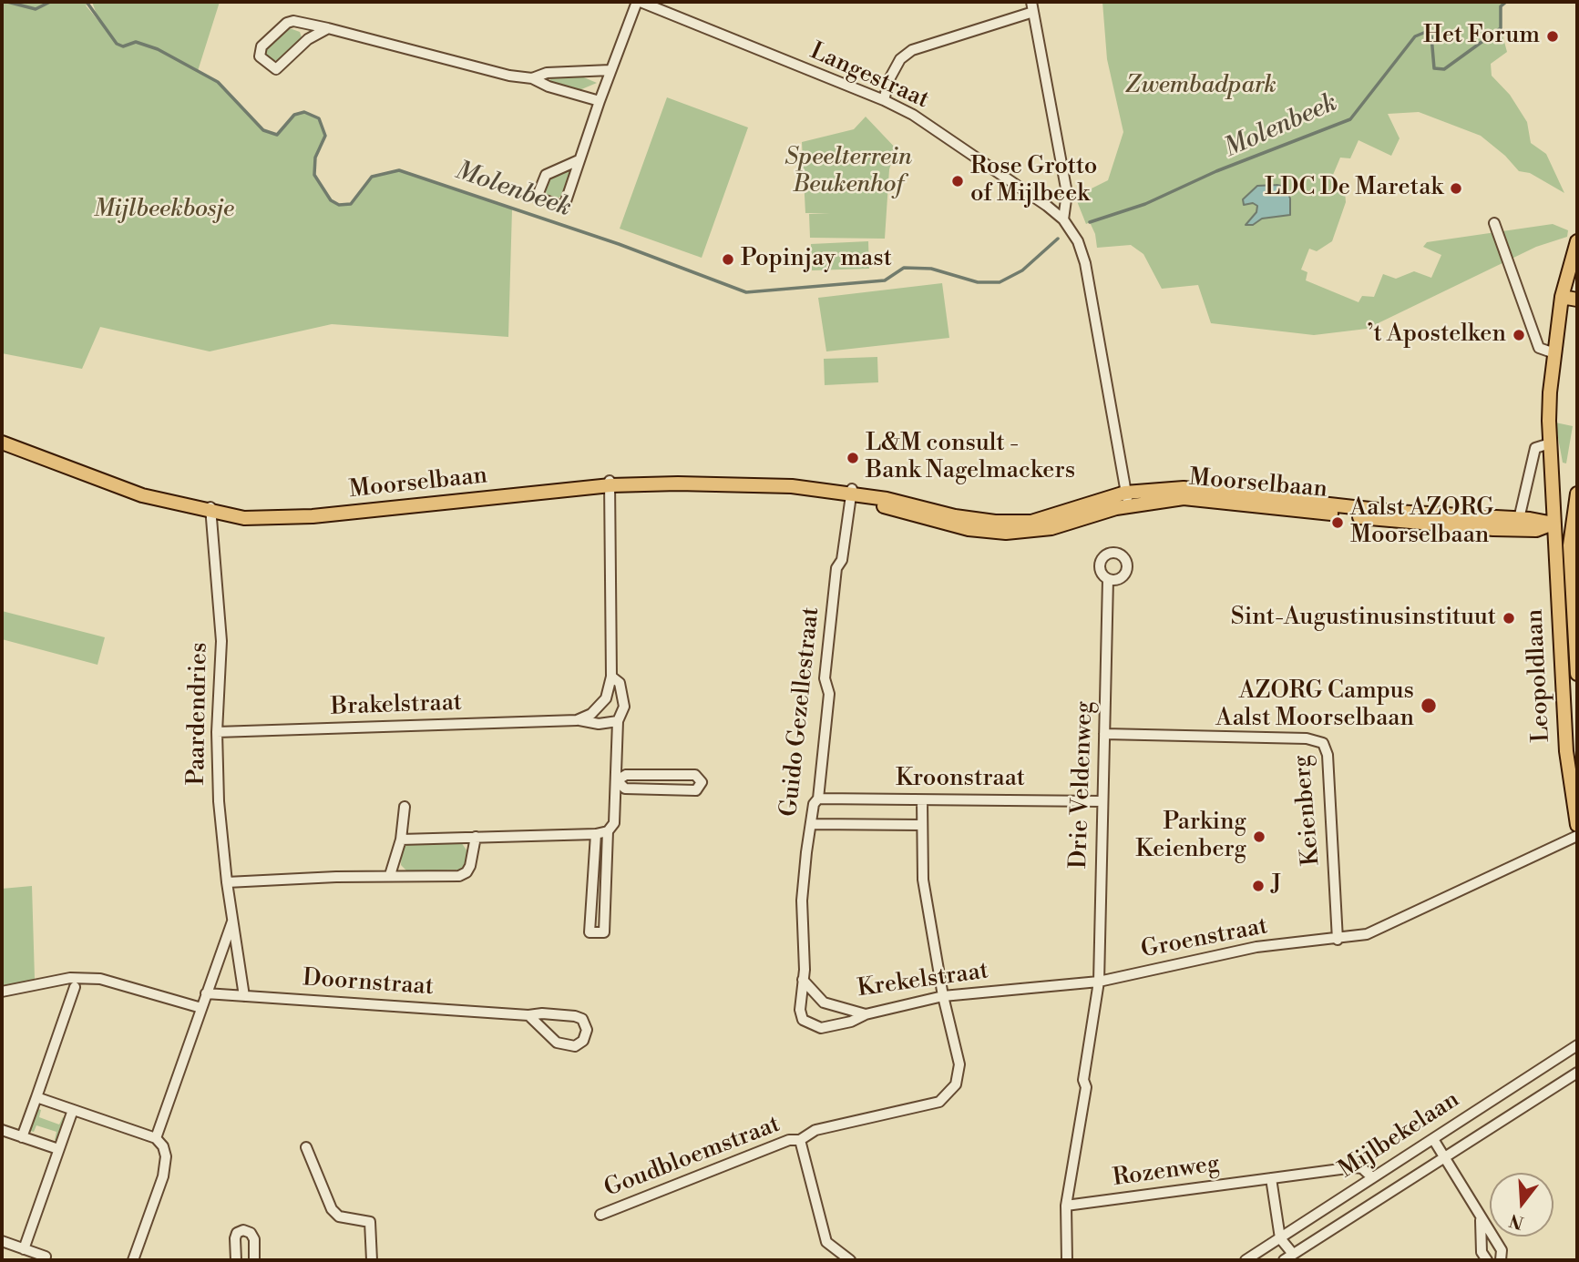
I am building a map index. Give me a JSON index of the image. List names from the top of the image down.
{
  "streets": {
    "main road": ["Moorselbaan", "Leopoldlaan"],
    "street": [
      "Langestraat",
      "Brakelstraat",
      "Guido Gezellestraat",
      "Paardendries",
      "Kroonstraat",
      "Drie Veldenweg",
      "Keienberg",
      "Groenstraat",
      "Krekelstraat",
      "Doornstraat",
      "Mijlbekelaan",
      "Goudbloemstraat",
      "Rozenweg"
    ]
  },
  "crossings": [
    ["Langestraat", "Moorselbaan"],
    ["Moorselbaan", "Leopoldlaan"],
    ["Moorselbaan", "Guido Gezellestraat"],
    ["Moorselbaan", "Paardendries"],
    ["Brakelstraat", "Paardendries"],
    ["Guido Gezellestraat", "Kroonstraat"],
    ["Guido Gezellestraat", "Krekelstraat"],
    ["Paardendries", "Doornstraat"],
    ["Kroonstraat", "Drie Veldenweg"],
    ["Kroonstraat", "Goudbloemstraat"],
    ["Drie Veldenweg", "Keienberg"],
    ["Drie Veldenweg", "Groenstraat"],
    ["Drie Veldenweg", "Krekelstraat"],
    ["Keienberg", "Groenstraat"],
    ["Groenstraat", "Krekelstraat"],
    ["Krekelstraat", "Goudbloemstraat"],
    ["Mijlbekelaan", "Rozenweg"]
  ],
  "water": ["Molenbeek"],
  "parks": ["Zwembadpark", "Speelterrein Beukenhof", "Mijlbeekbosje"],
  "places": [
    "Het Forum",
    "Rose Grotto of Mijlbeek",
    "LDC De Maretak",
    "Popinjay mast",
    "’t Apostelken",
    "L&M consult - Bank Nagelmackers",
    "Aalst AZORG Moorselbaan",
    "Sint-Augustinusinstituut",
    "AZORG Campus Aalst Moorselbaan",
    "Parking Keienberg",
    "J"
  ],
  "north": "bottom"
}
